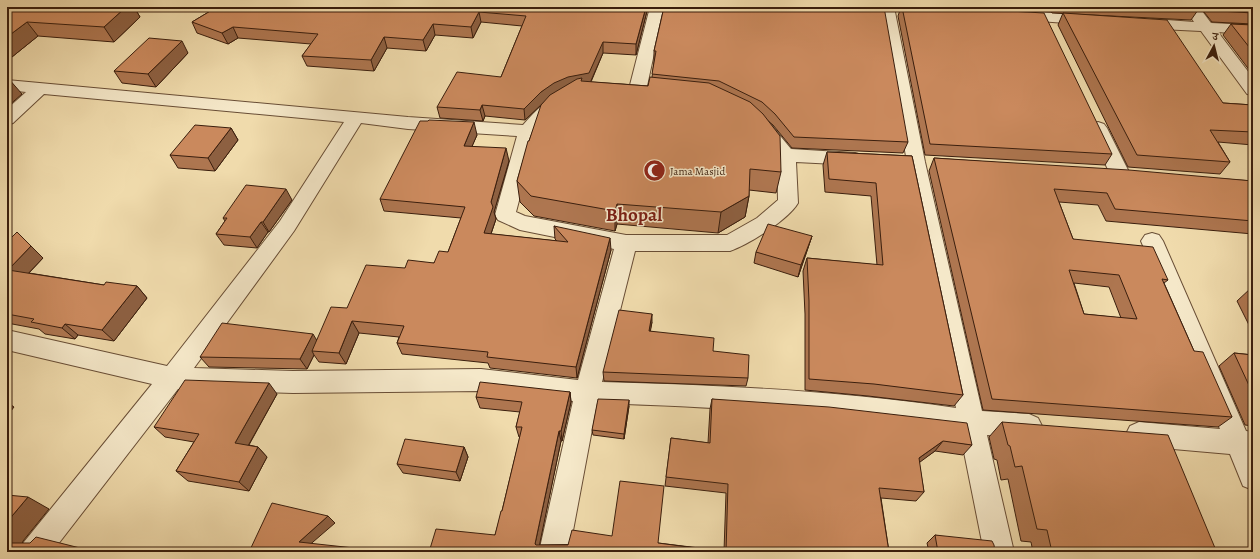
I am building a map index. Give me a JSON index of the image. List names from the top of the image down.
{
  "districts": ["Bhopal"],
  "places": {
    "mosque": ["Jama Masjid"]
  },
  "north": "top"
}
